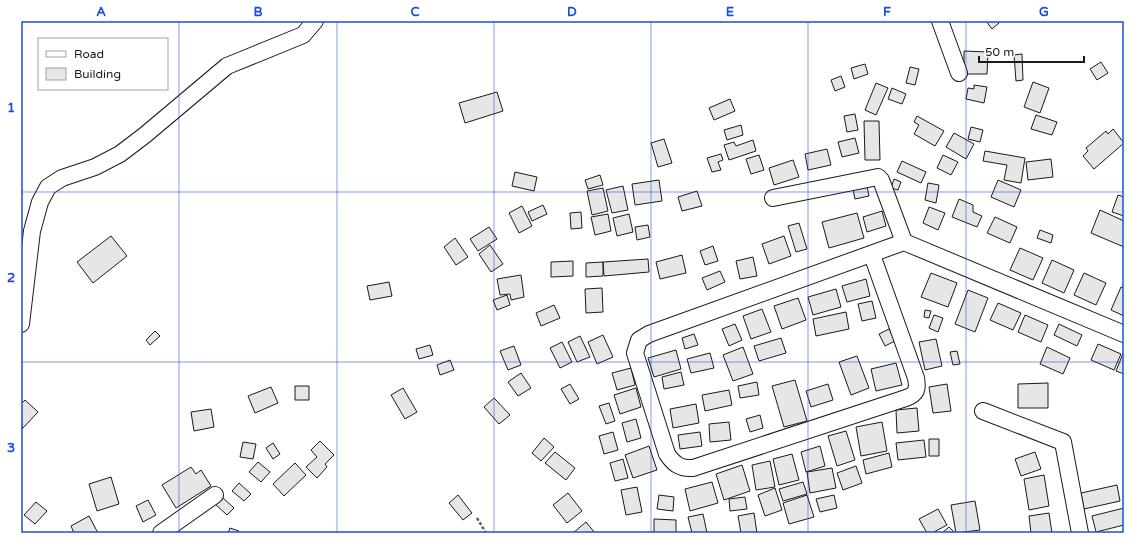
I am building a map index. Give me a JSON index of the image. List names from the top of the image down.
{
  "legend": ["Road", "Building"],
  "scale_bar": "50 m",
  "grid": {
    "columns": [
      "A",
      "B",
      "C",
      "D",
      "E",
      "F",
      "G"
    ],
    "rows": ["1", "2", "3"]
  }
}
